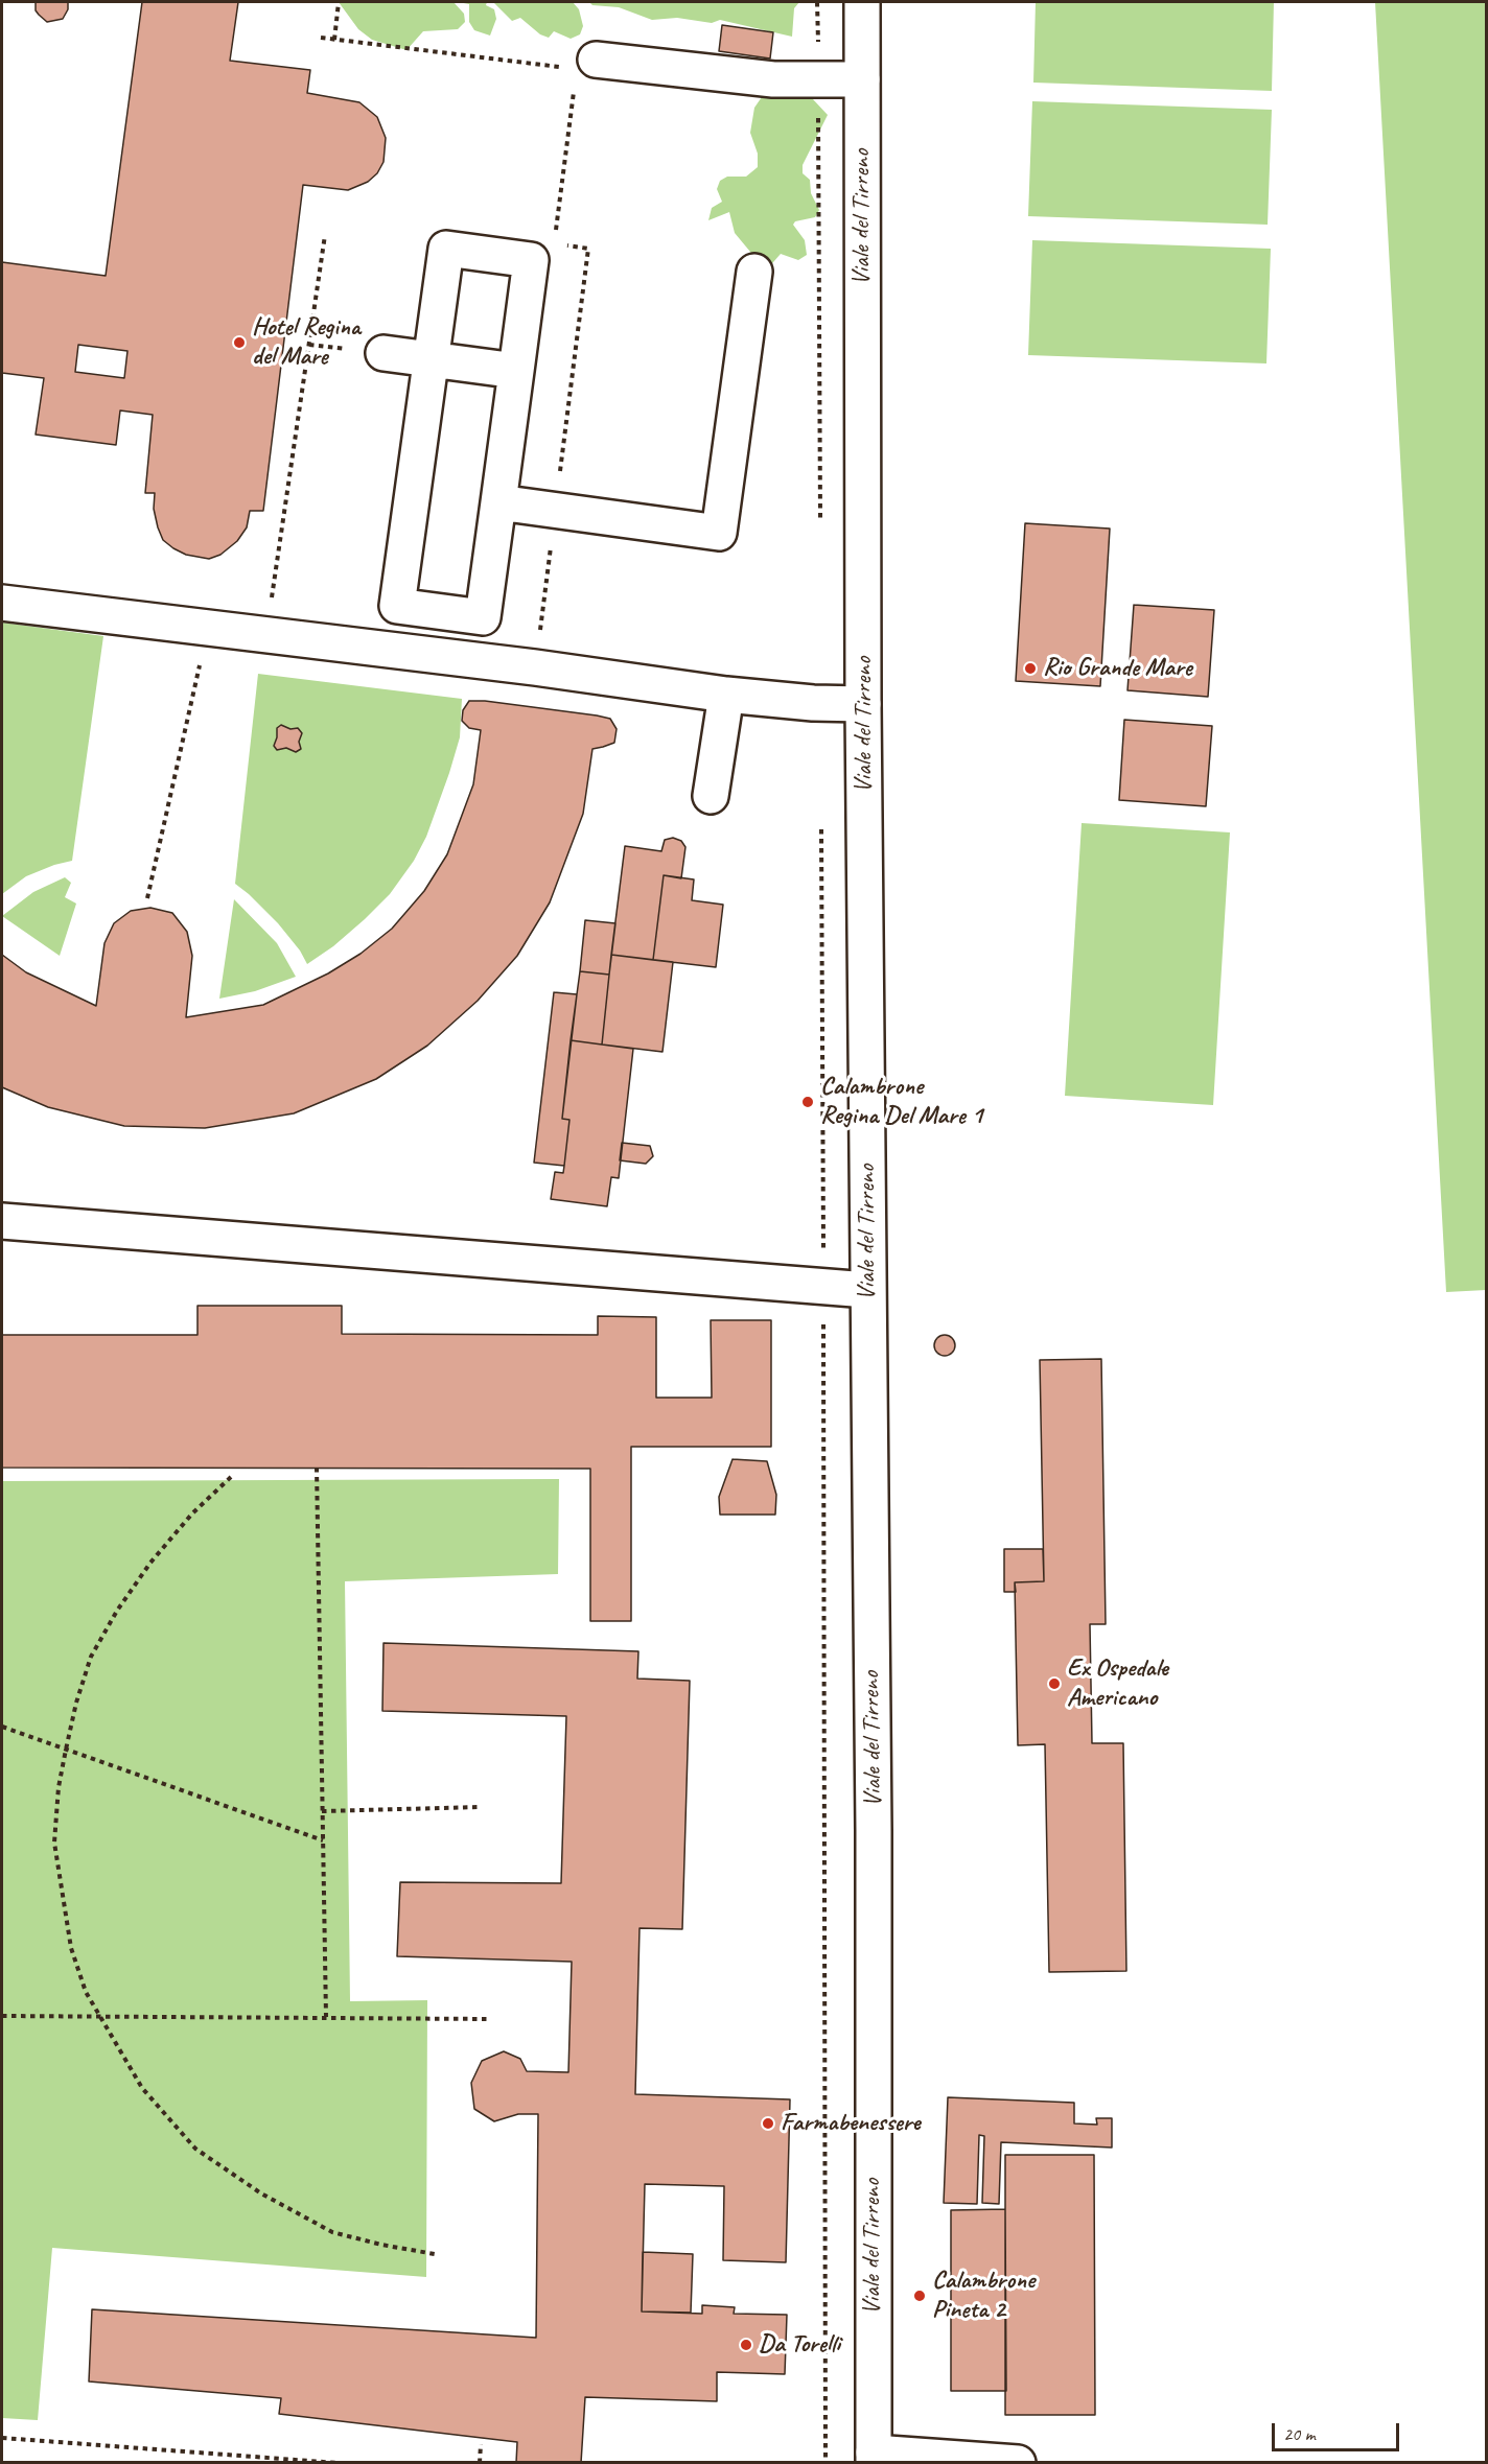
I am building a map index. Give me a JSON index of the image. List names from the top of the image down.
{
  "streets": {
    "main road": ["Viale del Tirreno"]
  },
  "places": [
    "Hotel Regina del Mare",
    "Rio Grande Mare",
    "Calambrone Regina Del Mare 1",
    "Ex Ospedale Americano",
    "Farmabenessere",
    "Calambrone Pineta 2",
    "Da Torelli"
  ],
  "scale_bar": "20 m"
}
